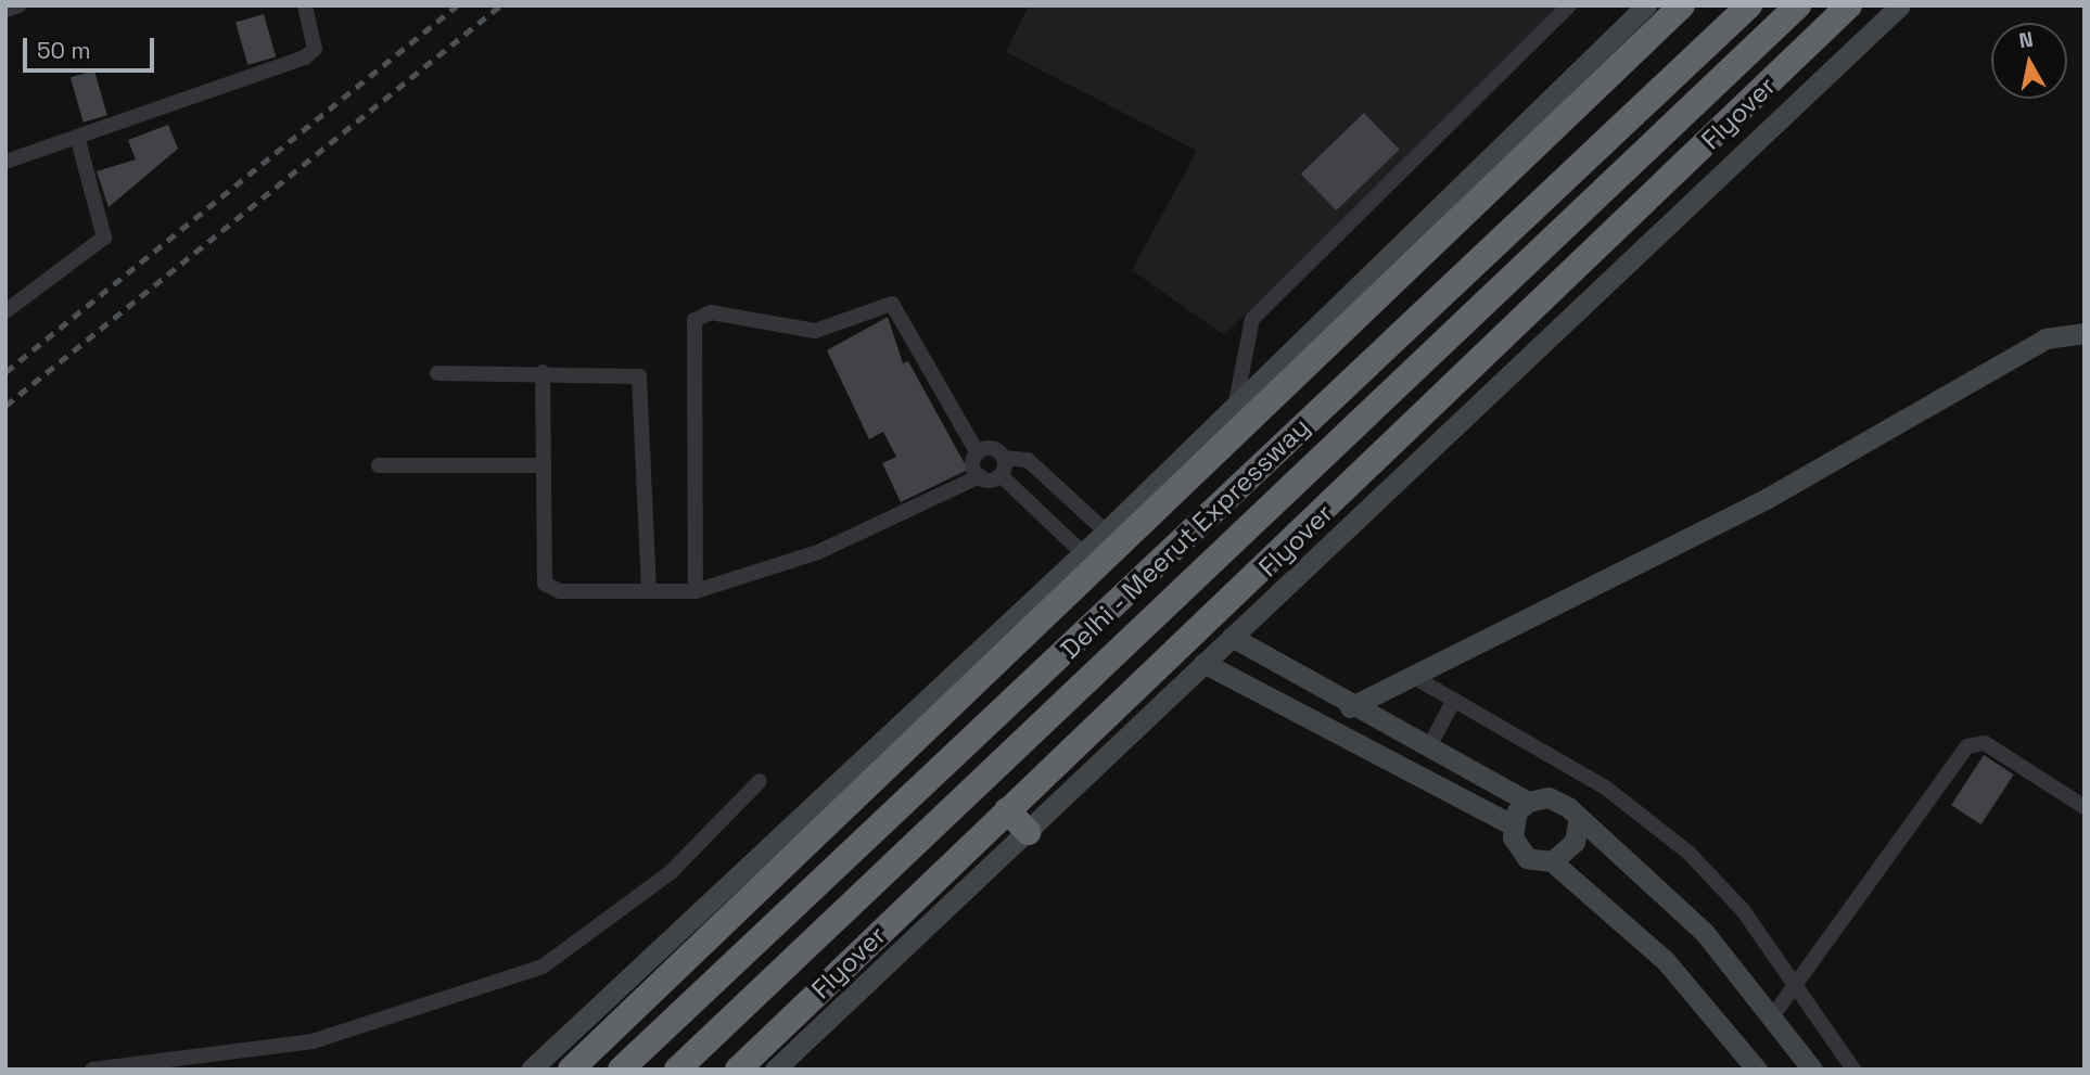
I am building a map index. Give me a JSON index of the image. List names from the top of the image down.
{
  "streets": {
    "highway": ["Flyover", "Delhi - Meerut Expressway"]
  },
  "scale_bar": "50 m",
  "north": "top"
}
